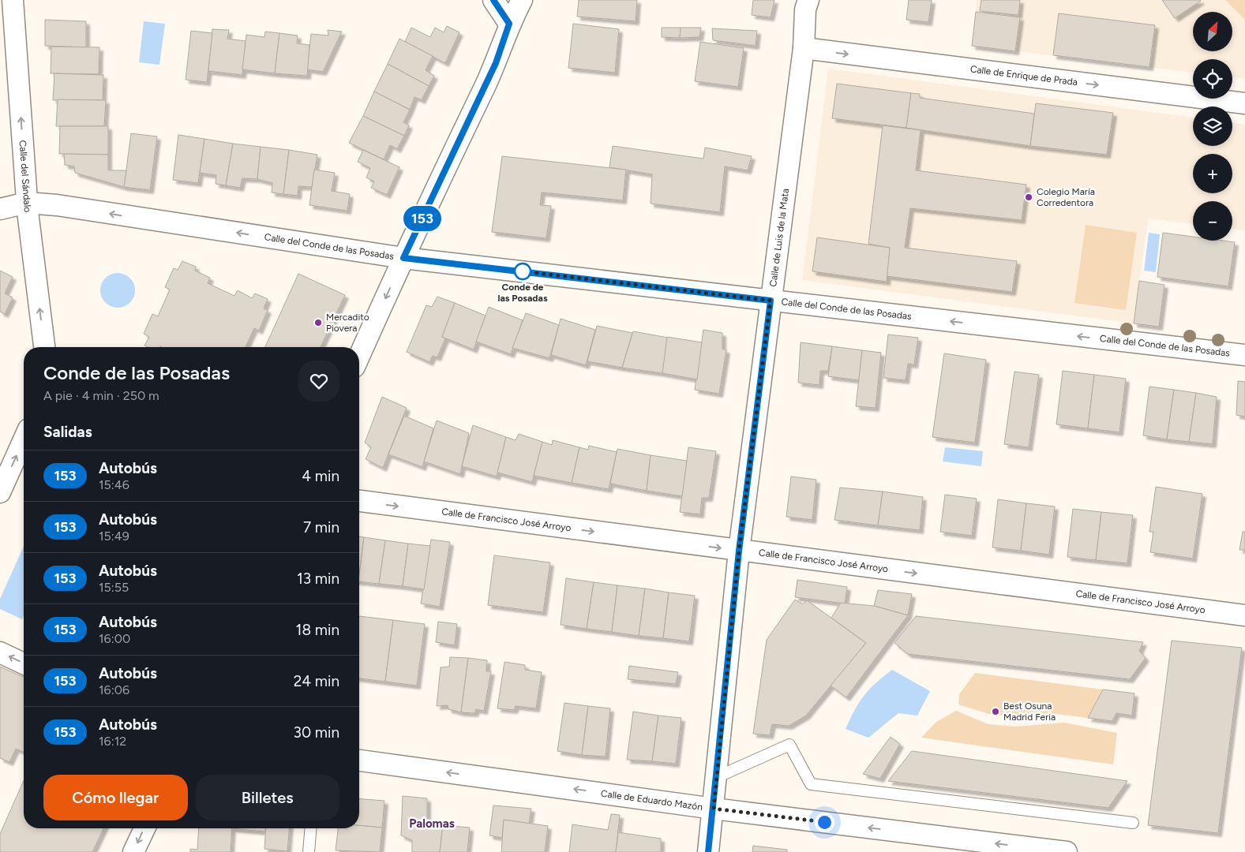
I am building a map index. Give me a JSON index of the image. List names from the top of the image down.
{
  "streets": {
    "street": [
      "Calle de Enrique de Prada",
      "Calle del Sándalo",
      "Calle de Luis de la Mata",
      "Calle del Conde de las Posadas",
      "Calle de Francisco José Arroyo",
      "Calle de Eduardo Mazón"
    ]
  },
  "crossings": [
    ["Calle de Enrique de Prada", "Calle de Luis de la Mata"],
    ["Calle del Sándalo", "Calle del Conde de las Posadas"],
    ["Calle de Luis de la Mata", "Calle del Conde de las Posadas"],
    ["Calle de Luis de la Mata", "Calle de Francisco José Arroyo"],
    ["Calle de Luis de la Mata", "Calle de Eduardo Mazón"]
  ],
  "one_way": [
    "Calle de Enrique de Prada",
    "Calle del Sándalo",
    "Calle del Conde de las Posadas",
    "Calle de Francisco José Arroyo",
    "Calle de Eduardo Mazón"
  ],
  "districts": ["Palomas"],
  "places": [
    "Colegio María Corredentora",
    "Conde de las Posadas",
    "Mercadito Piovera",
    "Best Osuna Madrid Feria"
  ],
  "lines": ["bus line 153"],
  "north": "top right",
  "page": {
    "on_map": "153",
    "map_buttons": ["+", "−"],
    "heading": [
      ["Conde de las Posadas", "A pie · 4 min · 250 m"],
      "Salidas"
    ],
    "list": [
      {
        "mark": "153",
        "name": "Autobús",
        "note": "15:46",
        "value": "4 min"
      },
      {
        "mark": "153",
        "name": "Autobús",
        "note": "15:49",
        "value": "7 min"
      },
      {
        "mark": "153",
        "name": "Autobús",
        "note": "15:55",
        "value": "13 min"
      },
      {
        "mark": "153",
        "name": "Autobús",
        "note": "16:00",
        "value": "18 min"
      },
      {
        "mark": "153",
        "name": "Autobús",
        "note": "16:06",
        "value": "24 min"
      },
      {
        "mark": "153",
        "name": "Autobús",
        "note": "16:12",
        "value": "30 min"
      }
    ],
    "buttons": ["Cómo llegar", "Billetes"]
  }
}
